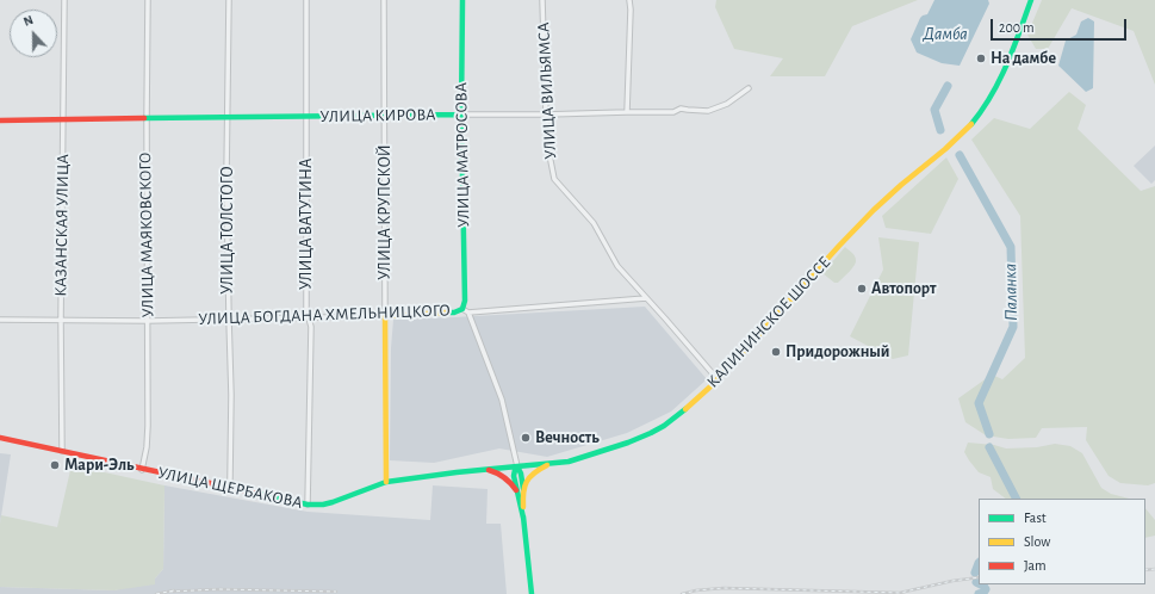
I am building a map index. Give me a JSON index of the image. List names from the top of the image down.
{
  "streets": {
    "main road": [
      "УЛИЦА КИРОВА",
      "УЛИЦА МАТРОСОВА",
      "УЛИЦА КРУПСКОЙ",
      "УЛИЦА БОГДАНА ХМЕЛЬНИЦКОГО",
      "КАЛИНИНСКОЕ ШОССЕ",
      "УЛИЦА ЩЕРБАКОВА"
    ],
    "street": [
      "УЛИЦА ВИЛЬЯМСА",
      "УЛИЦА ВАТУТИНА",
      "КАЗАНСКАЯ УЛИЦА",
      "УЛИЦА ТОЛСТОГО",
      "УЛИЦА МАЯКОВСКОГО"
    ]
  },
  "crossings": [
    ["УЛИЦА ВИЛЬЯМСА", "УЛИЦА КИРОВА"],
    ["УЛИЦА ВИЛЬЯМСА", "УЛИЦА БОГДАНА ХМЕЛЬНИЦКОГО"],
    ["УЛИЦА ВИЛЬЯМСА", "КАЛИНИНСКОЕ ШОССЕ"],
    ["УЛИЦА КИРОВА", "УЛИЦА МАТРОСОВА"],
    ["УЛИЦА КИРОВА", "УЛИЦА КРУПСКОЙ"],
    ["УЛИЦА КИРОВА", "УЛИЦА ВАТУТИНА"],
    ["УЛИЦА КИРОВА", "КАЗАНСКАЯ УЛИЦА"],
    ["УЛИЦА КИРОВА", "УЛИЦА ТОЛСТОГО"],
    ["УЛИЦА КИРОВА", "УЛИЦА МАЯКОВСКОГО"],
    ["УЛИЦА МАТРОСОВА", "УЛИЦА БОГДАНА ХМЕЛЬНИЦКОГО"],
    ["УЛИЦА КРУПСКОЙ", "УЛИЦА БОГДАНА ХМЕЛЬНИЦКОГО"],
    ["УЛИЦА КРУПСКОЙ", "УЛИЦА ЩЕРБАКОВА"],
    ["УЛИЦА ВАТУТИНА", "УЛИЦА БОГДАНА ХМЕЛЬНИЦКОГО"],
    ["УЛИЦА ВАТУТИНА", "УЛИЦА ЩЕРБАКОВА"],
    ["КАЗАНСКАЯ УЛИЦА", "УЛИЦА БОГДАНА ХМЕЛЬНИЦКОГО"],
    ["КАЗАНСКАЯ УЛИЦА", "УЛИЦА ЩЕРБАКОВА"],
    ["УЛИЦА ТОЛСТОГО", "УЛИЦА БОГДАНА ХМЕЛЬНИЦКОГО"],
    ["УЛИЦА ТОЛСТОГО", "УЛИЦА ЩЕРБАКОВА"],
    ["УЛИЦА МАЯКОВСКОГО", "УЛИЦА БОГДАНА ХМЕЛЬНИЦКОГО"],
    ["УЛИЦА МАЯКОВСКОГО", "УЛИЦА ЩЕРБАКОВА"],
    ["КАЛИНИНСКОЕ ШОССЕ", "УЛИЦА ЩЕРБАКОВА"]
  ],
  "water": ["Дамба", "Паланка"],
  "places": [
    "На дамбе",
    "Автопорт",
    "Придорожный",
    "Вечность",
    "Мари-Эль"
  ],
  "legend": ["Fast", "Slow", "Jam"],
  "scale_bar": "200 m",
  "north": "top"
}
